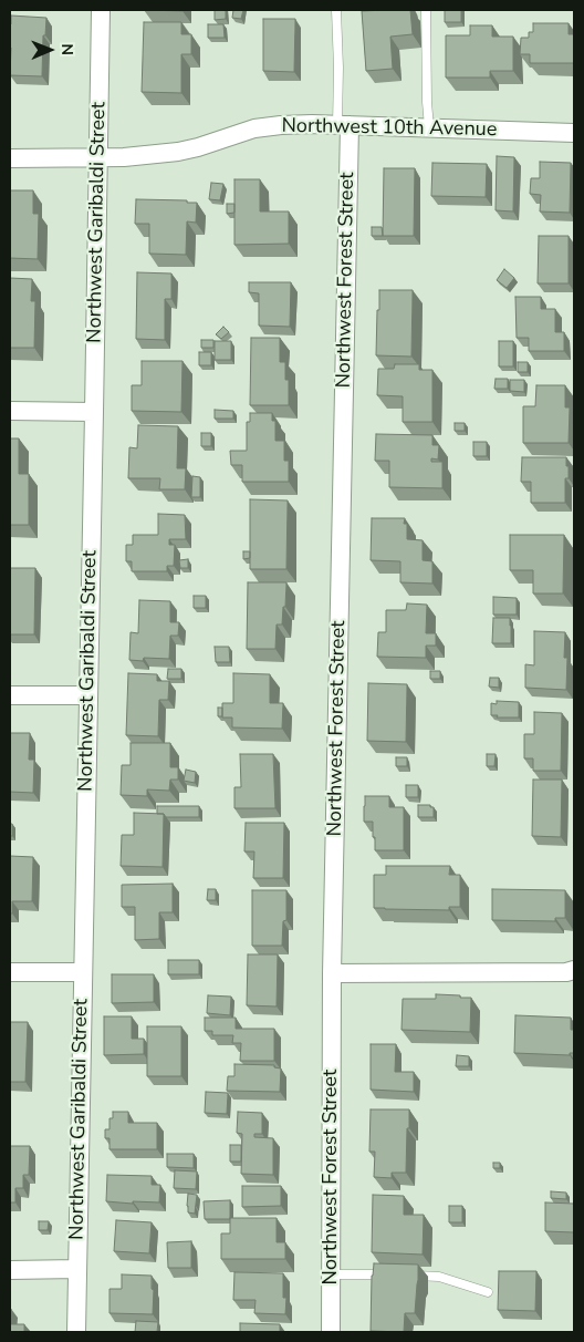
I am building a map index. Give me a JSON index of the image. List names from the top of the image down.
{
  "streets": {
    "street": ["Northwest 10th Avenue", "Northwest Garibaldi Street", "Northwest Forest Street"]
  },
  "crossings": [
    ["Northwest 10th Avenue", "Northwest Garibaldi Street"],
    ["Northwest 10th Avenue", "Northwest Forest Street"]
  ],
  "north": "right"
}
